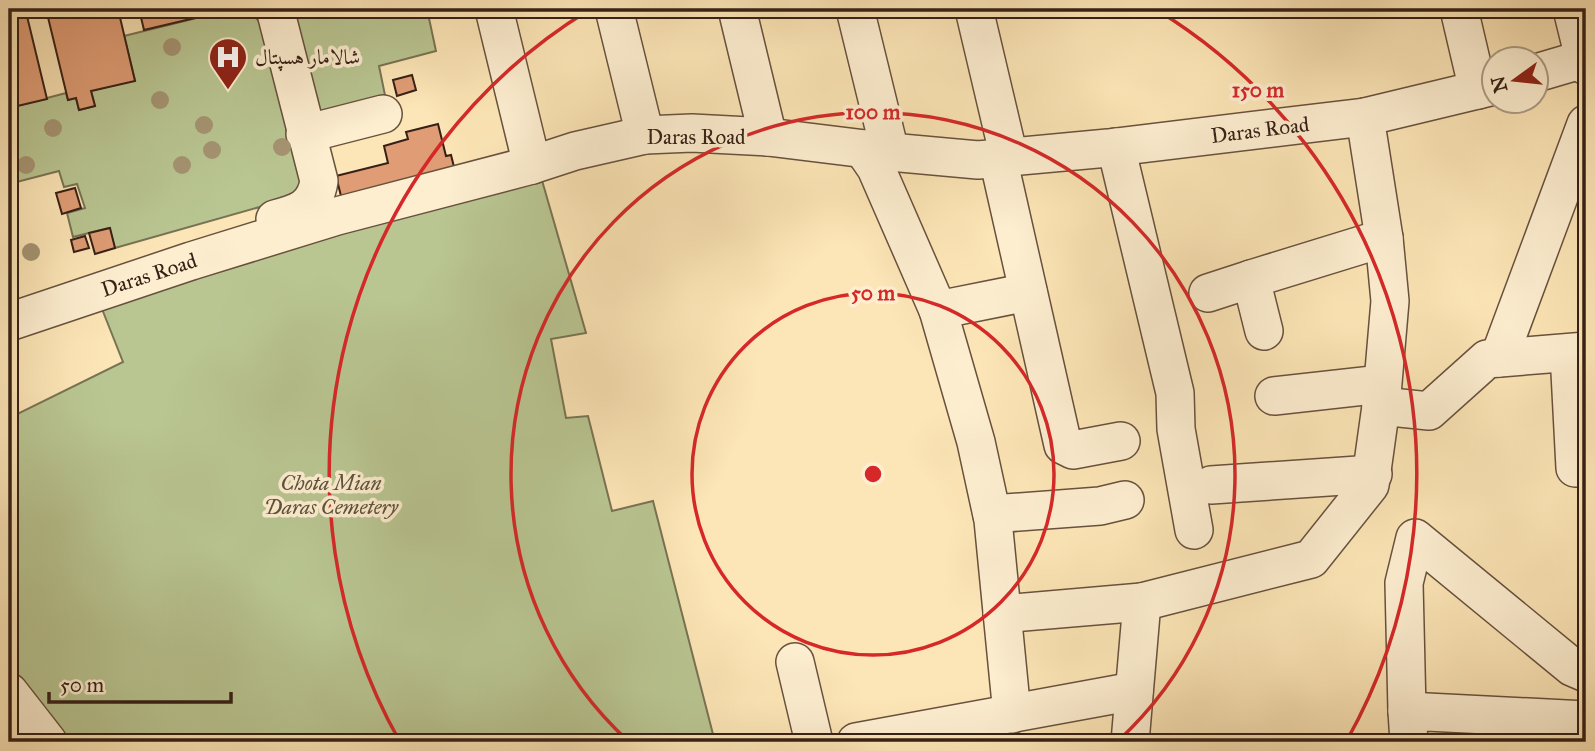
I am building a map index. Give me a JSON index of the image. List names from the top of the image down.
{
  "streets": {
    "street": ["Daras Road"]
  },
  "parks": ["Chota Mian Daras Cemetery"],
  "places": {
    "hospital": ["شالامار ہسپتال"]
  },
  "scale_bar": "50 m",
  "north": "left",
  "rings": ["150 m", "100 m", "50 m"]
}
